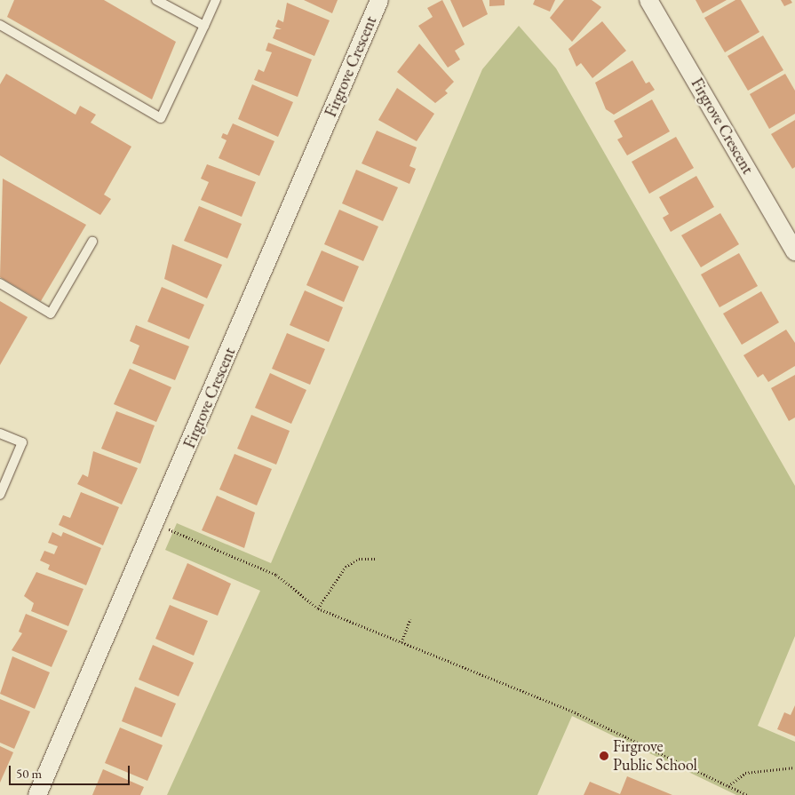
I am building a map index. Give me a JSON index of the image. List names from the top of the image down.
{
  "streets": {
    "street": ["Firgrove Crescent"]
  },
  "places": ["Firgrove Public School"],
  "scale_bar": "50 m"
}
